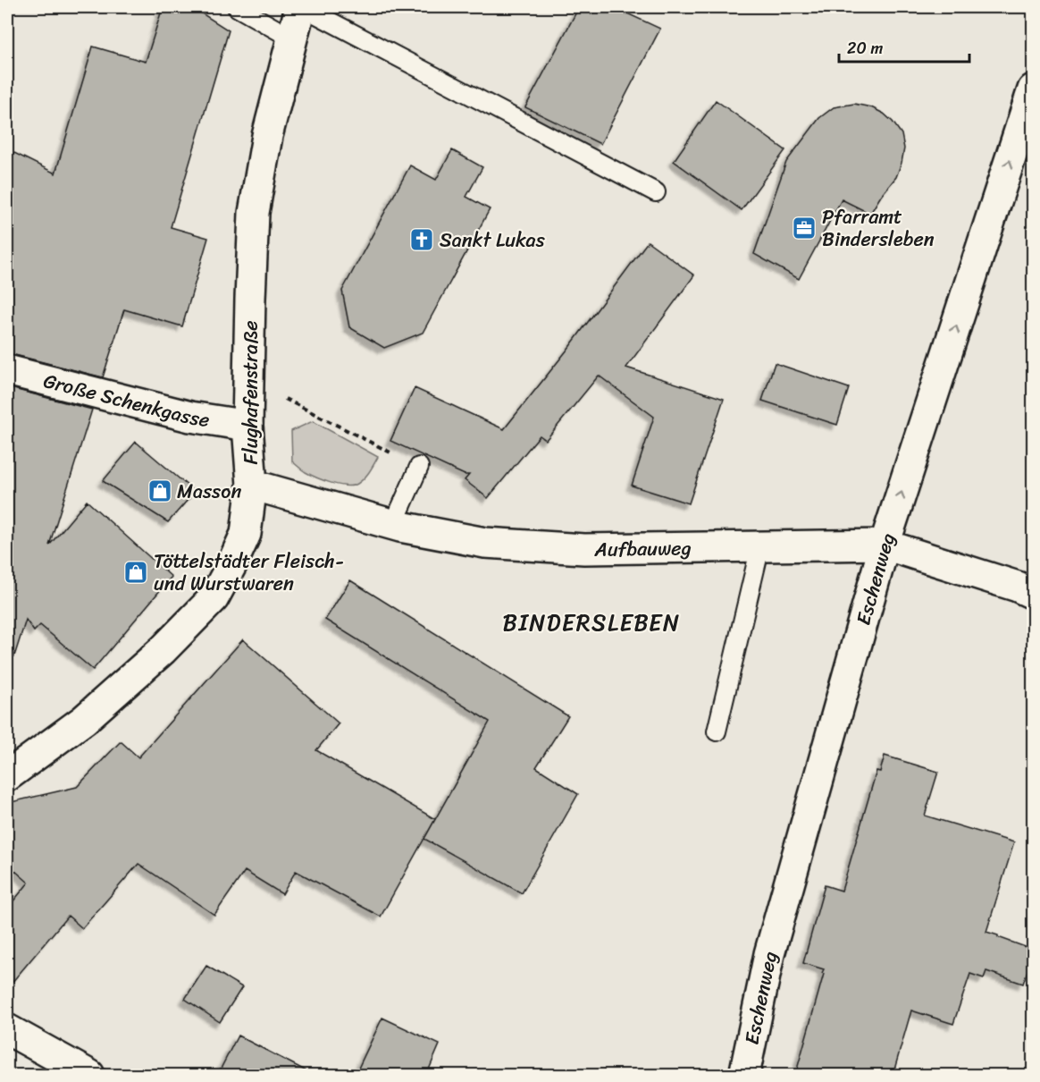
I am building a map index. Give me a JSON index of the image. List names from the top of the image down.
{
  "streets": {
    "street": [
      "Flughafenstraße",
      "Große Schenkgasse",
      "Aufbauweg",
      "Eschenweg"
    ]
  },
  "crossings": [
    ["Flughafenstraße", "Große Schenkgasse"],
    ["Flughafenstraße", "Aufbauweg"],
    ["Aufbauweg", "Eschenweg"]
  ],
  "one_way": ["Eschenweg"],
  "districts": ["BINDERSLEBEN"],
  "places": {
    "office": ["Pfarramt Bindersleben"],
    "church": ["Sankt Lukas"],
    "shop": ["Masson", "Töttelstädter Fleisch- und Wurstwaren"]
  },
  "scale_bar": "20 m"
}
